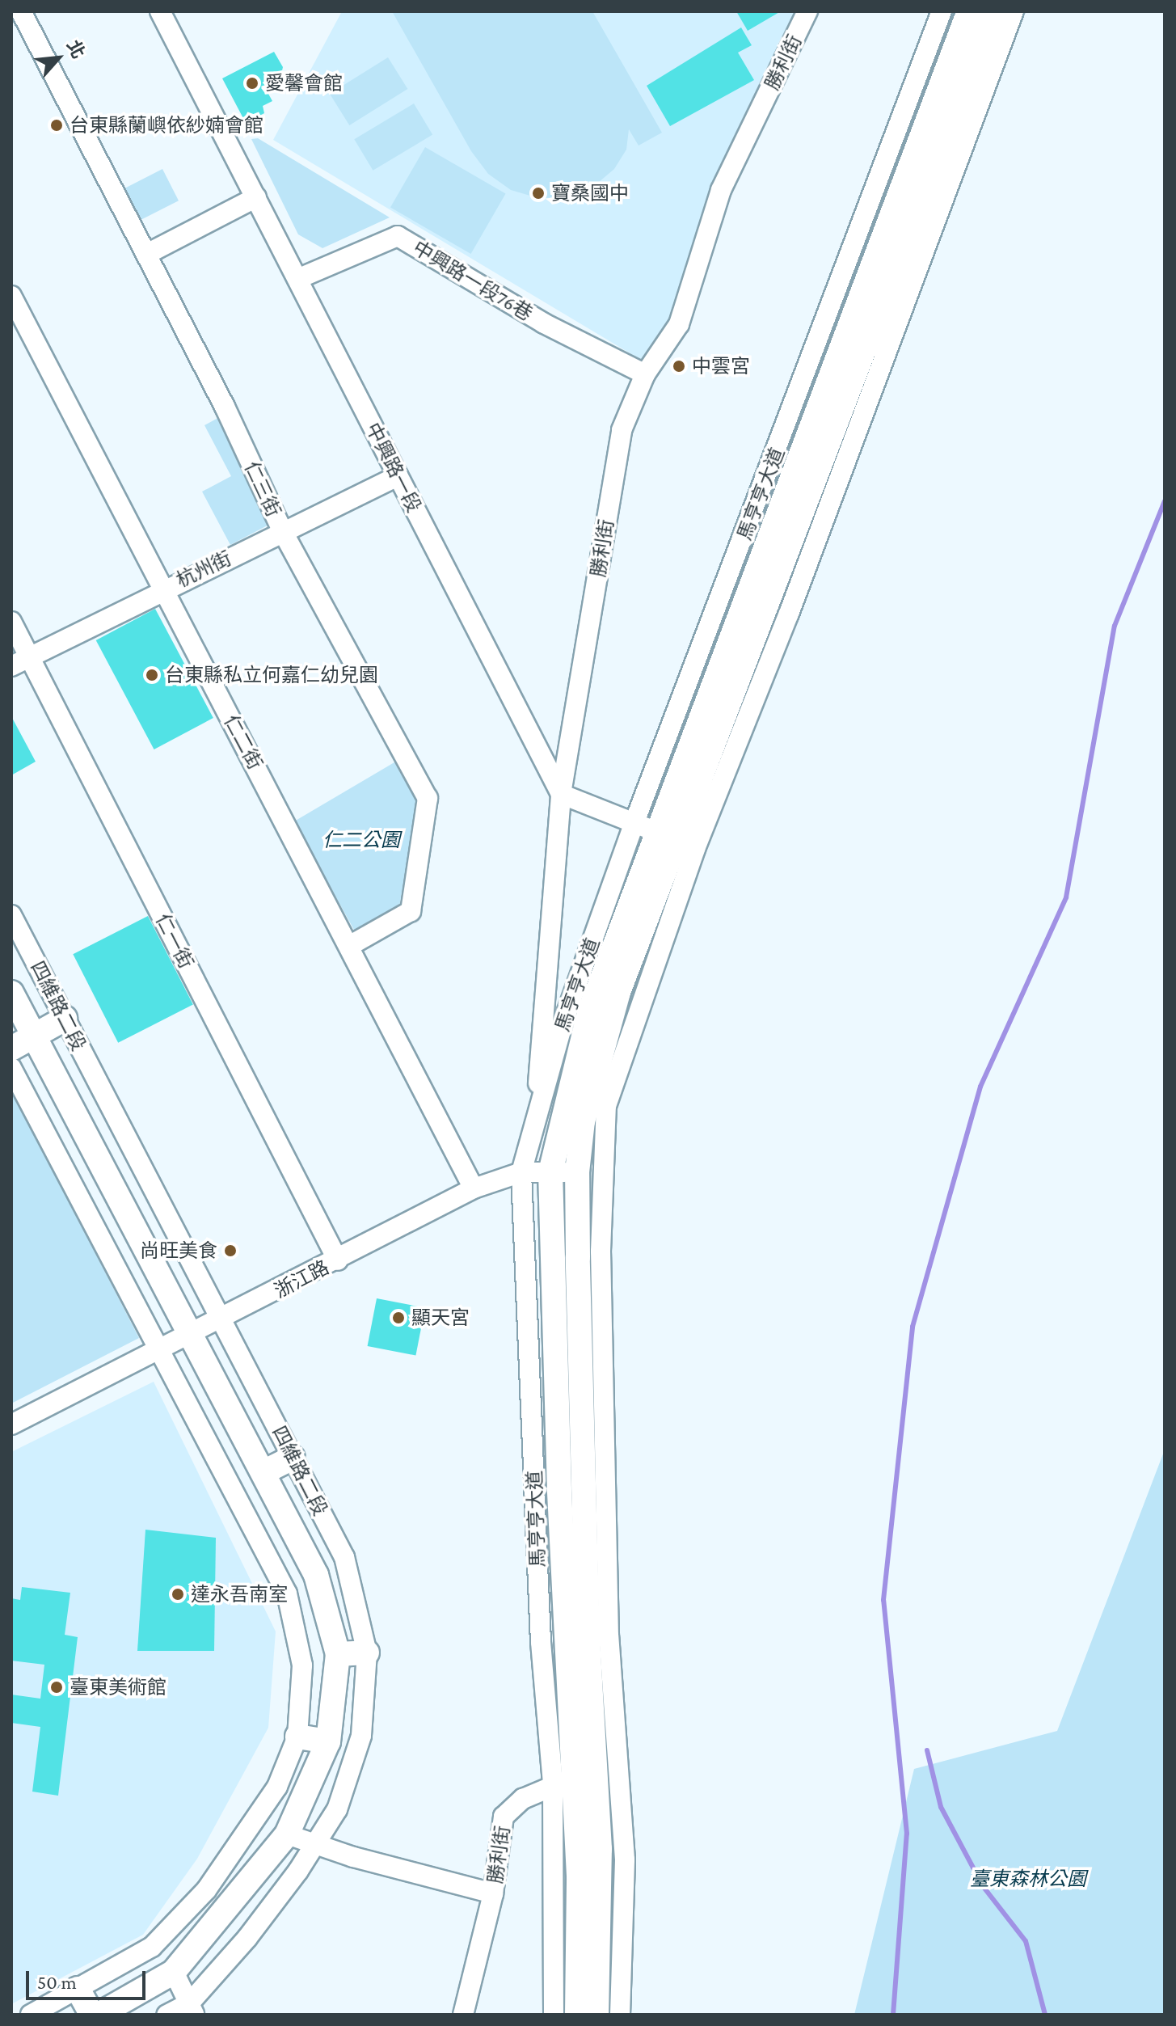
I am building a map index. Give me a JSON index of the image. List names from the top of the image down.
{
  "streets": {
    "street": [
      "勝利街",
      "中興路一段76巷",
      "中興路一段",
      "仁三街",
      "馬亨亨大道",
      "杭州街",
      "仁二街",
      "仁一街",
      "四維路二段",
      "浙江路"
    ]
  },
  "crossings": [
    ["勝利街", "中興路一段76巷"],
    ["勝利街", "中興路一段"],
    ["勝利街", "馬亨亨大道"],
    ["中興路一段76巷", "中興路一段"],
    ["中興路一段", "杭州街"],
    ["仁三街", "杭州街"],
    ["仁三街", "仁二街"],
    ["馬亨亨大道", "浙江路"],
    ["杭州街", "仁二街"],
    ["杭州街", "仁一街"],
    ["仁二街", "浙江路"],
    ["仁一街", "浙江路"],
    ["四維路二段", "浙江路"]
  ],
  "parks": ["仁二公園", "臺東森林公園"],
  "places": [
    "愛馨會館",
    "台東縣蘭嶼依紗婻會館",
    "寶桑國中",
    "中雲宮",
    "台東縣私立何嘉仁幼兒園",
    "尚旺美食",
    "顯天宮",
    "達永吾南室",
    "臺東美術館"
  ],
  "scale_bar": "50 m",
  "north": "top right"
}
